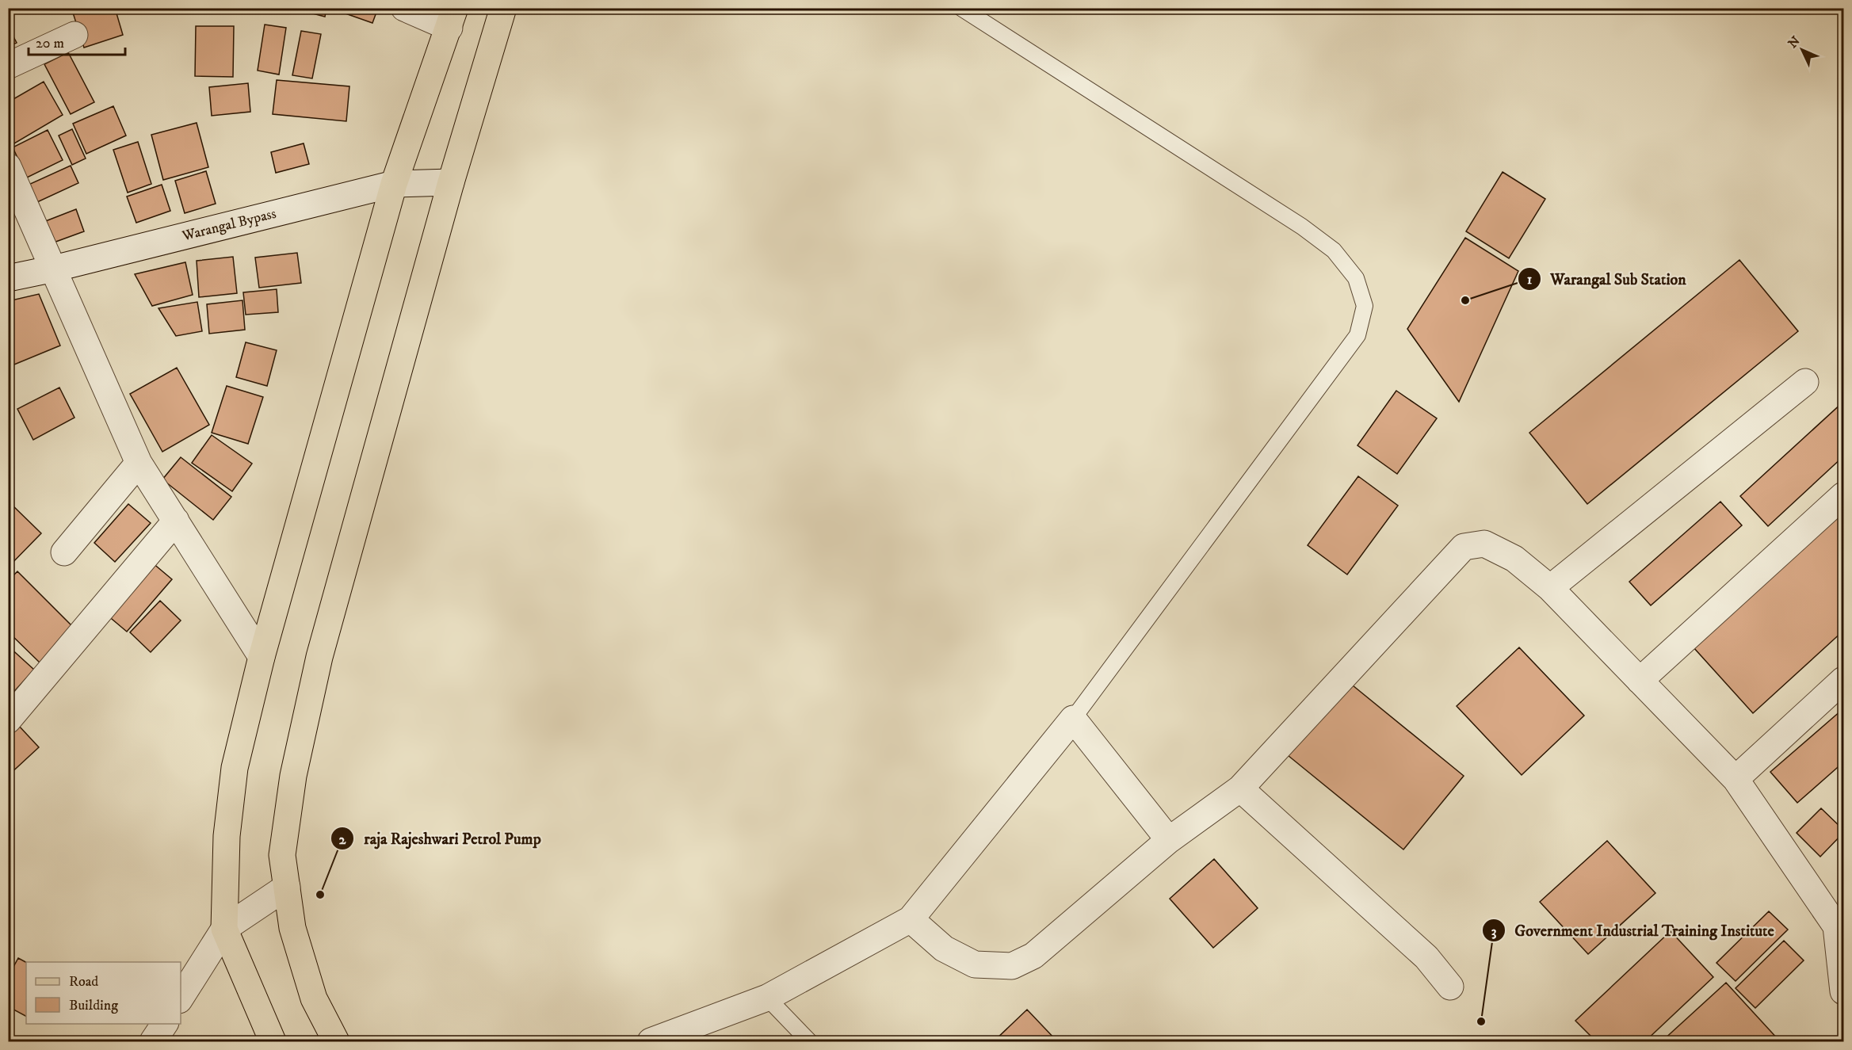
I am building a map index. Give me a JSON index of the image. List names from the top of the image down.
{
  "streets": {
    "street": ["Warangal Bypass"]
  },
  "places": ["Warangal Sub Station", "raja Rajeshwari Petrol Pump", "Government Industrial Training Institute"],
  "legend": ["Road", "Building"],
  "scale_bar": "20 m",
  "north": "top left"
}
